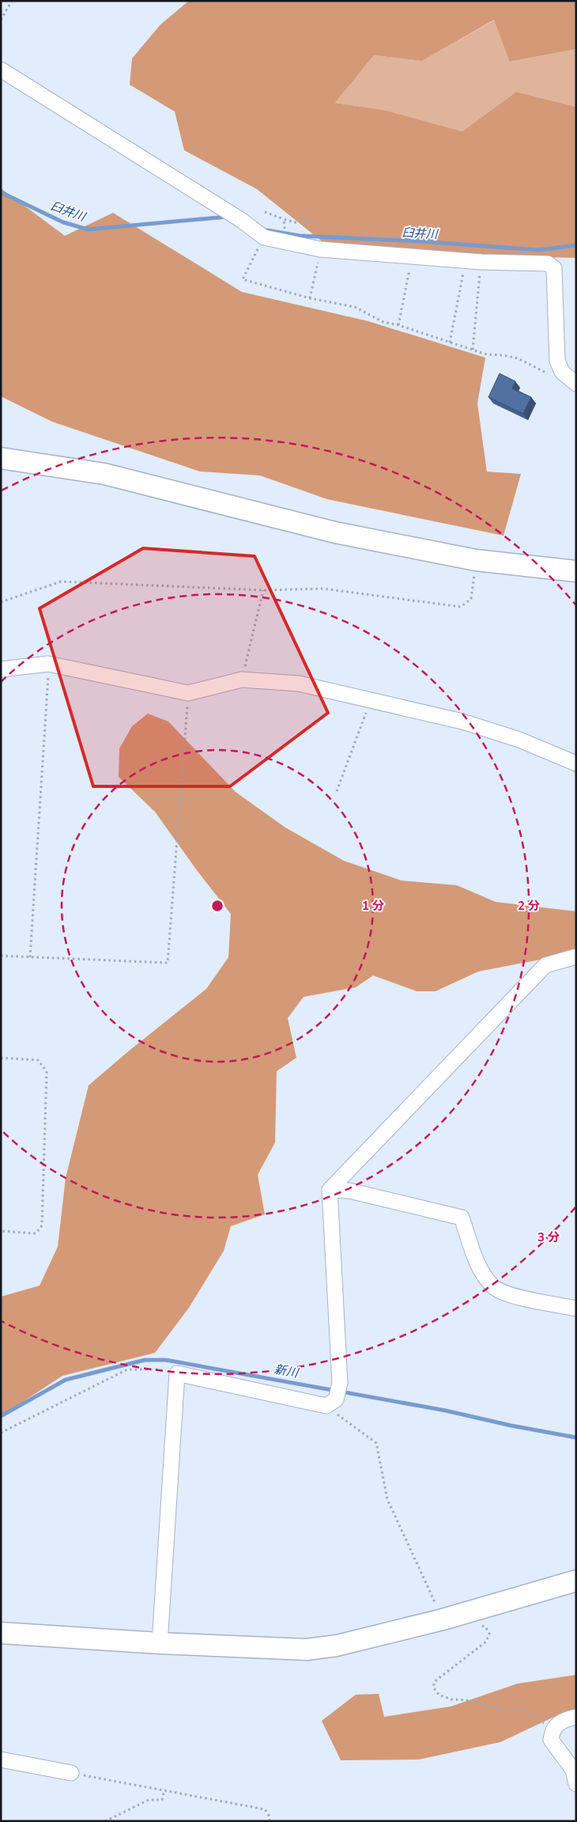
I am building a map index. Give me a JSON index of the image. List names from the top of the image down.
{
  "water": ["臼井川", "新川"],
  "rings": ["1 分", "2 分", "3 分"]
}
